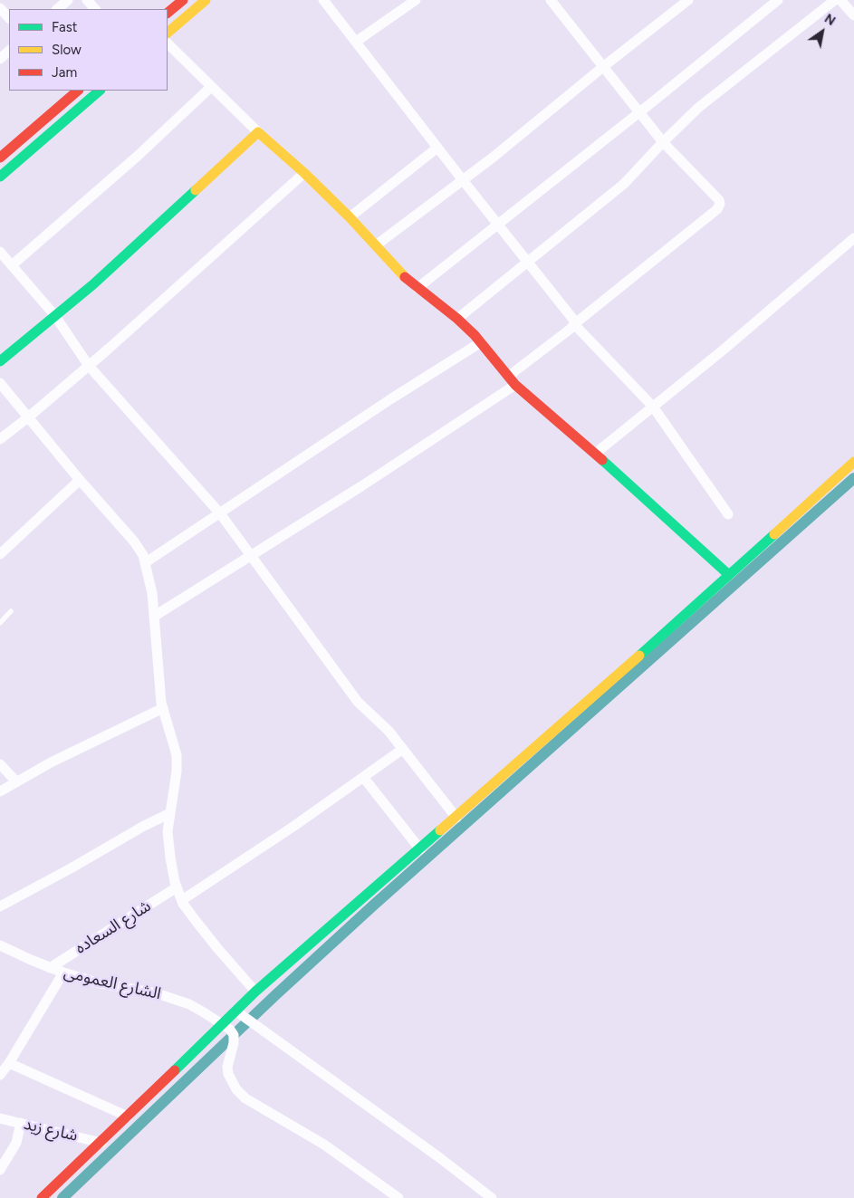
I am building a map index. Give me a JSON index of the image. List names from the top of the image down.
{
  "streets": {
    "street": ["شارع السعاده", "الشارع العمومى", "شارع زيد"]
  },
  "crossings": [
    ["شارع السعاده", "الشارع العمومى"]
  ],
  "legend": ["Fast", "Slow", "Jam"],
  "north": "top right"
}
